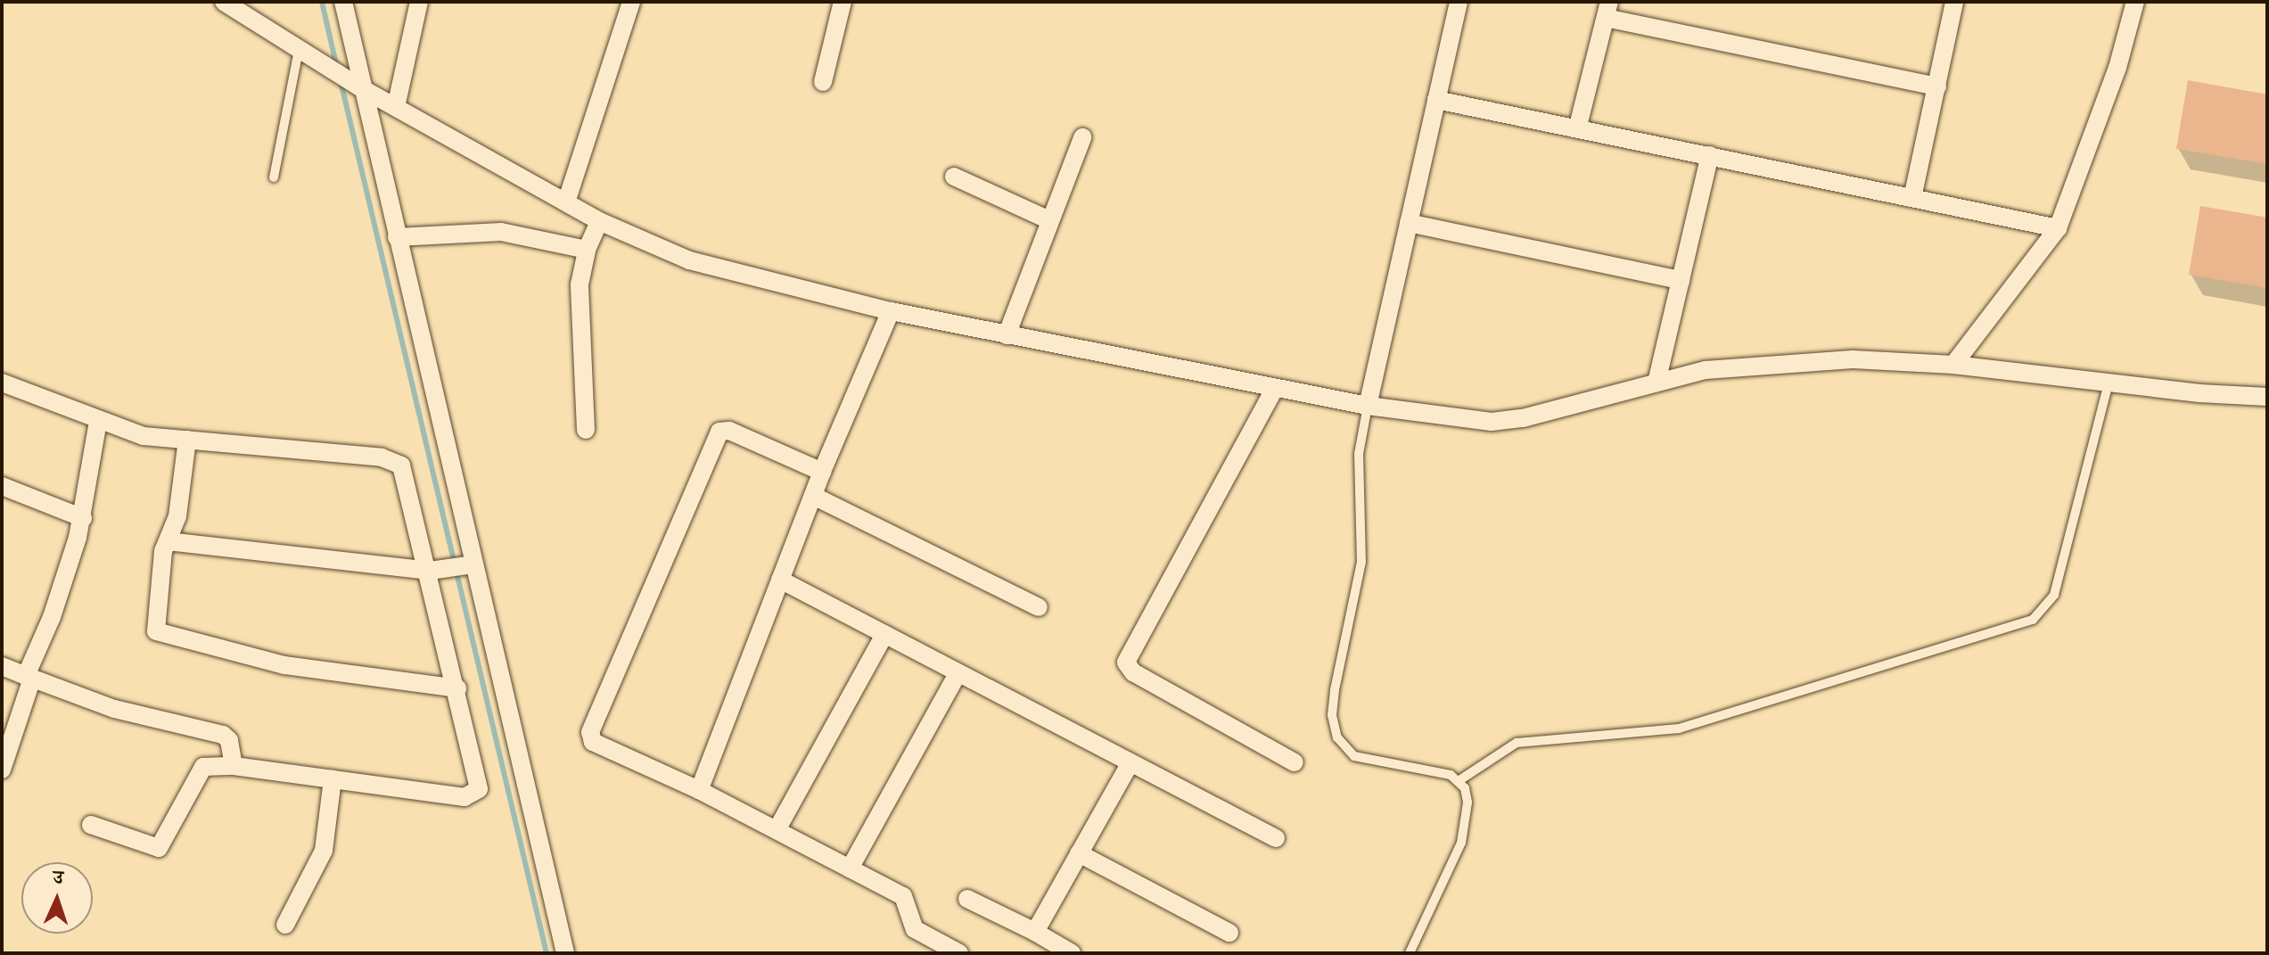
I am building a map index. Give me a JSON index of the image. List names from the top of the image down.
{
  "north": "top"
}
